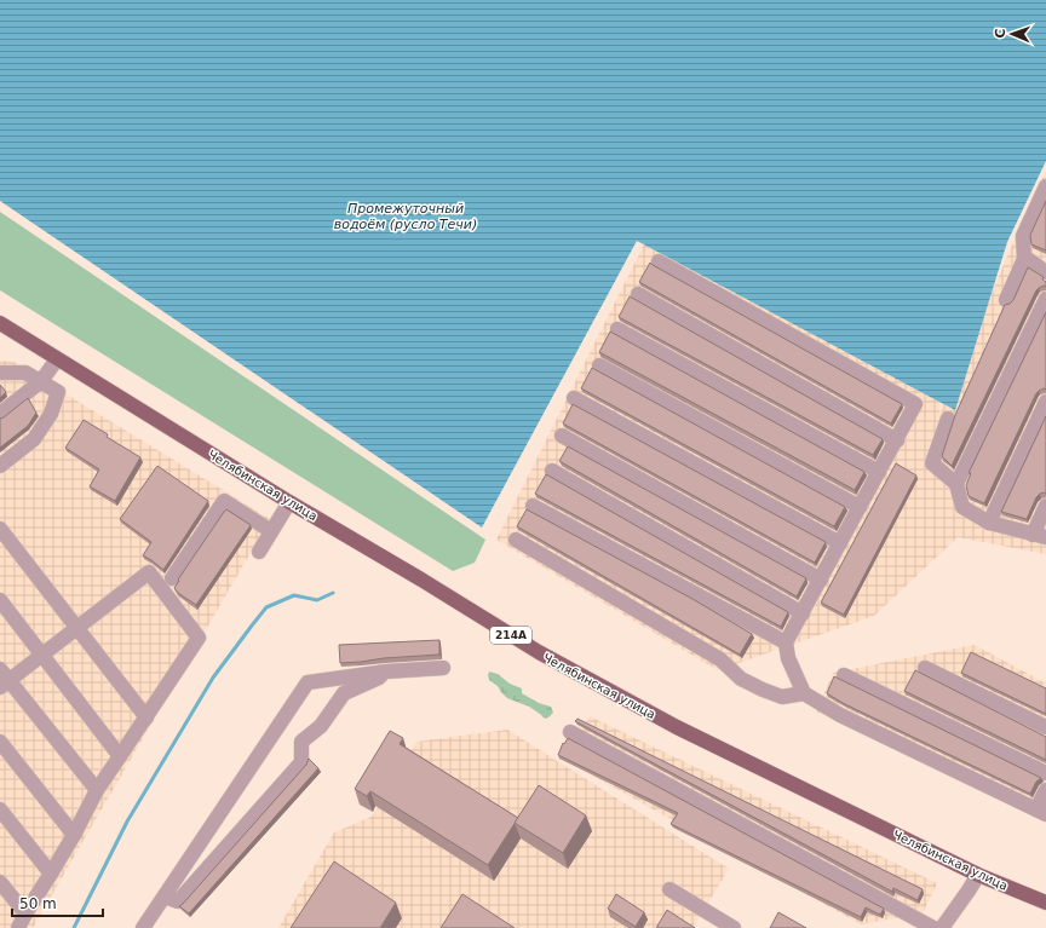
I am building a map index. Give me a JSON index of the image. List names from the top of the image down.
{
  "streets": {
    "main road": ["Челябинская улица", "214А"]
  },
  "water": ["Промежуточный водоём (русло Течи)"],
  "scale_bar": "50 m",
  "north": "left"
}
